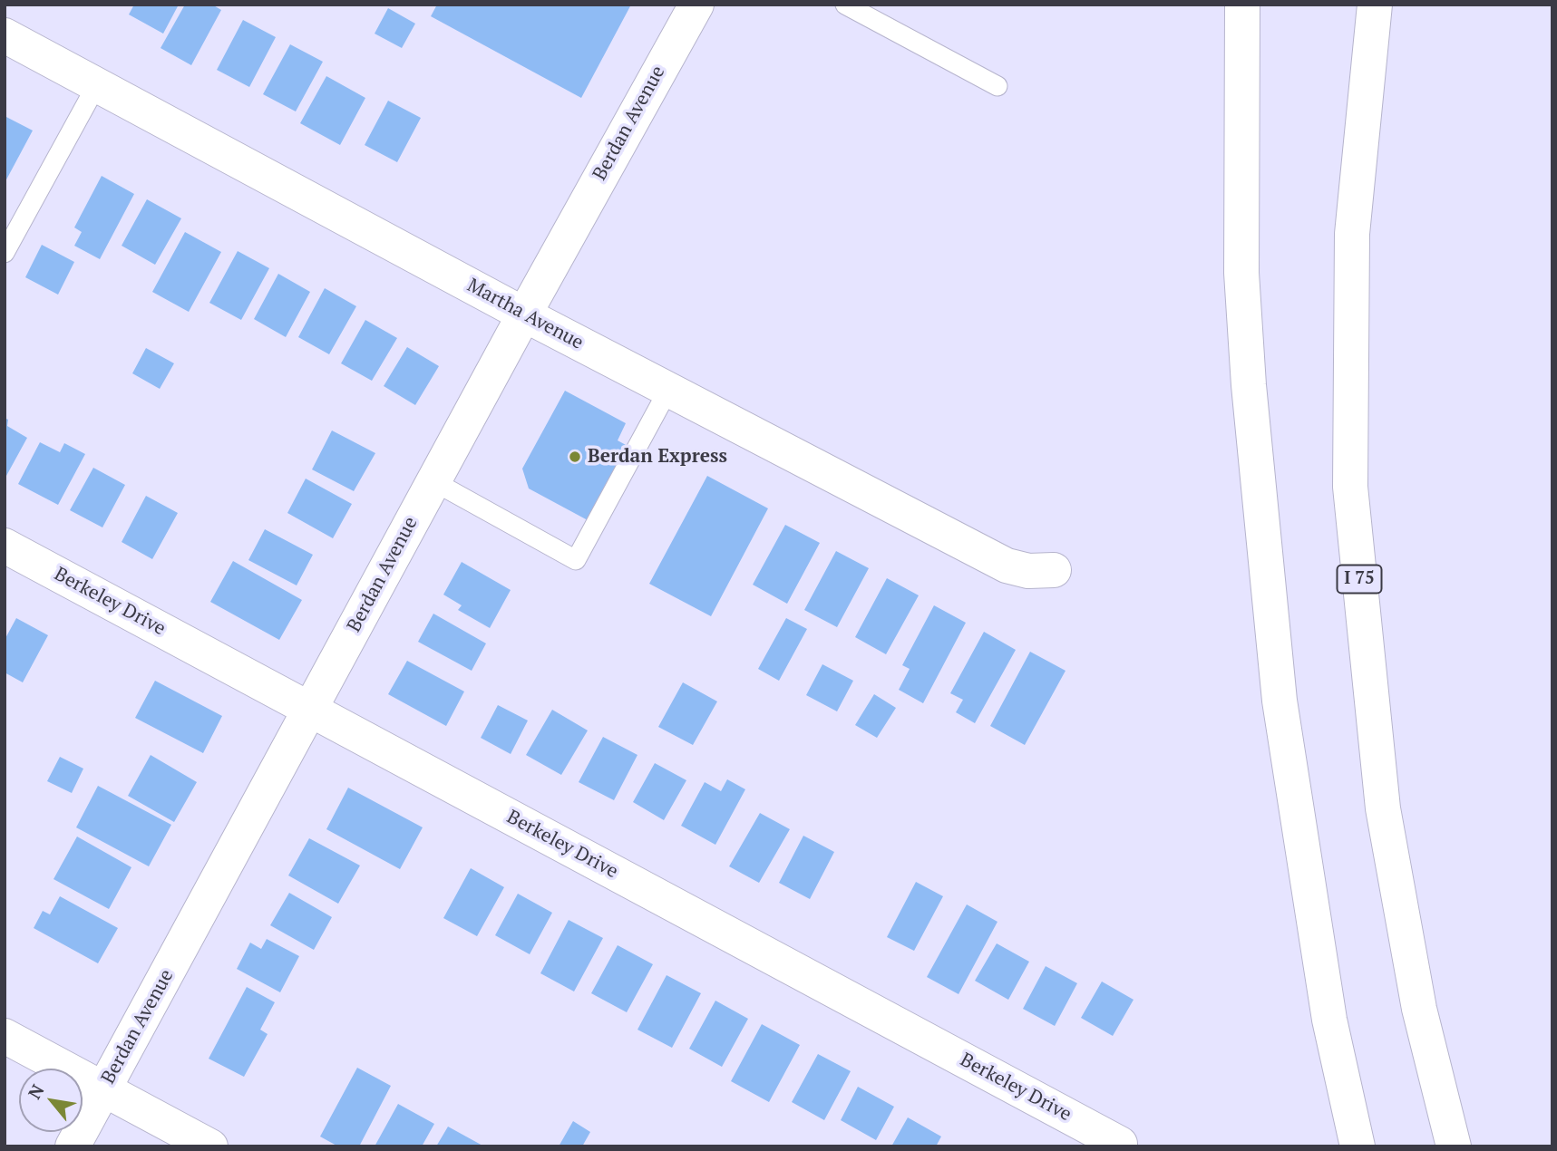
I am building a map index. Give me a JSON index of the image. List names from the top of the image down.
{
  "streets": {
    "main road": [
      "Berdan Avenue",
      "Martha Avenue",
      "I 75",
      "Berkeley Drive"
    ]
  },
  "crossings": [
    ["Berdan Avenue", "Martha Avenue"],
    ["Berdan Avenue", "Berkeley Drive"]
  ],
  "places": ["Berdan Express"],
  "north": "top left"
}
